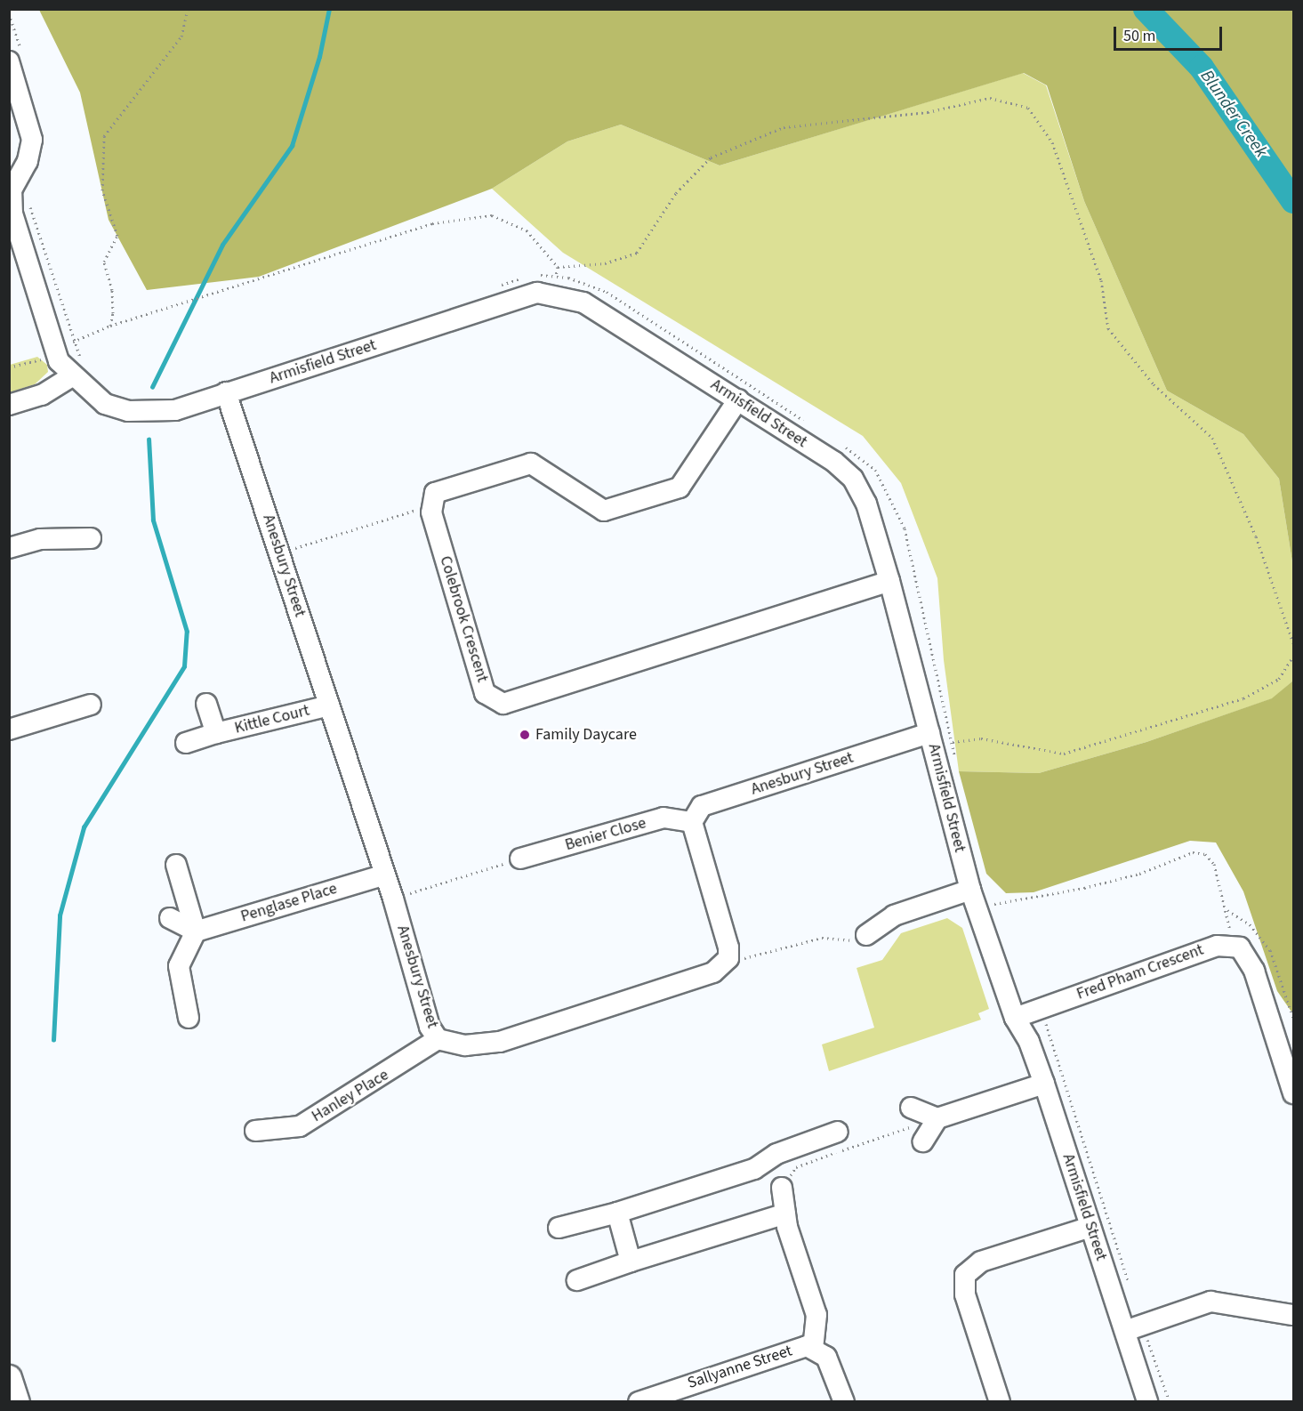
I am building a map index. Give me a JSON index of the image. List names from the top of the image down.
{
  "streets": {
    "street": [
      "Armisfield Street",
      "Anesbury Street",
      "Colebrook Crescent",
      "Kittle Court",
      "Benier Close",
      "Penglase Place",
      "Fred Pham Crescent",
      "Hanley Place",
      "Sallyanne Street"
    ]
  },
  "crossings": [
    ["Armisfield Street", "Anesbury Street"],
    ["Armisfield Street", "Colebrook Crescent"],
    ["Armisfield Street", "Fred Pham Crescent"],
    ["Anesbury Street", "Kittle Court"],
    ["Anesbury Street", "Benier Close"],
    ["Anesbury Street", "Penglase Place"],
    ["Anesbury Street", "Hanley Place"]
  ],
  "water": ["Blunder Creek"],
  "places": ["Family Daycare"],
  "scale_bar": "50 m"
}
